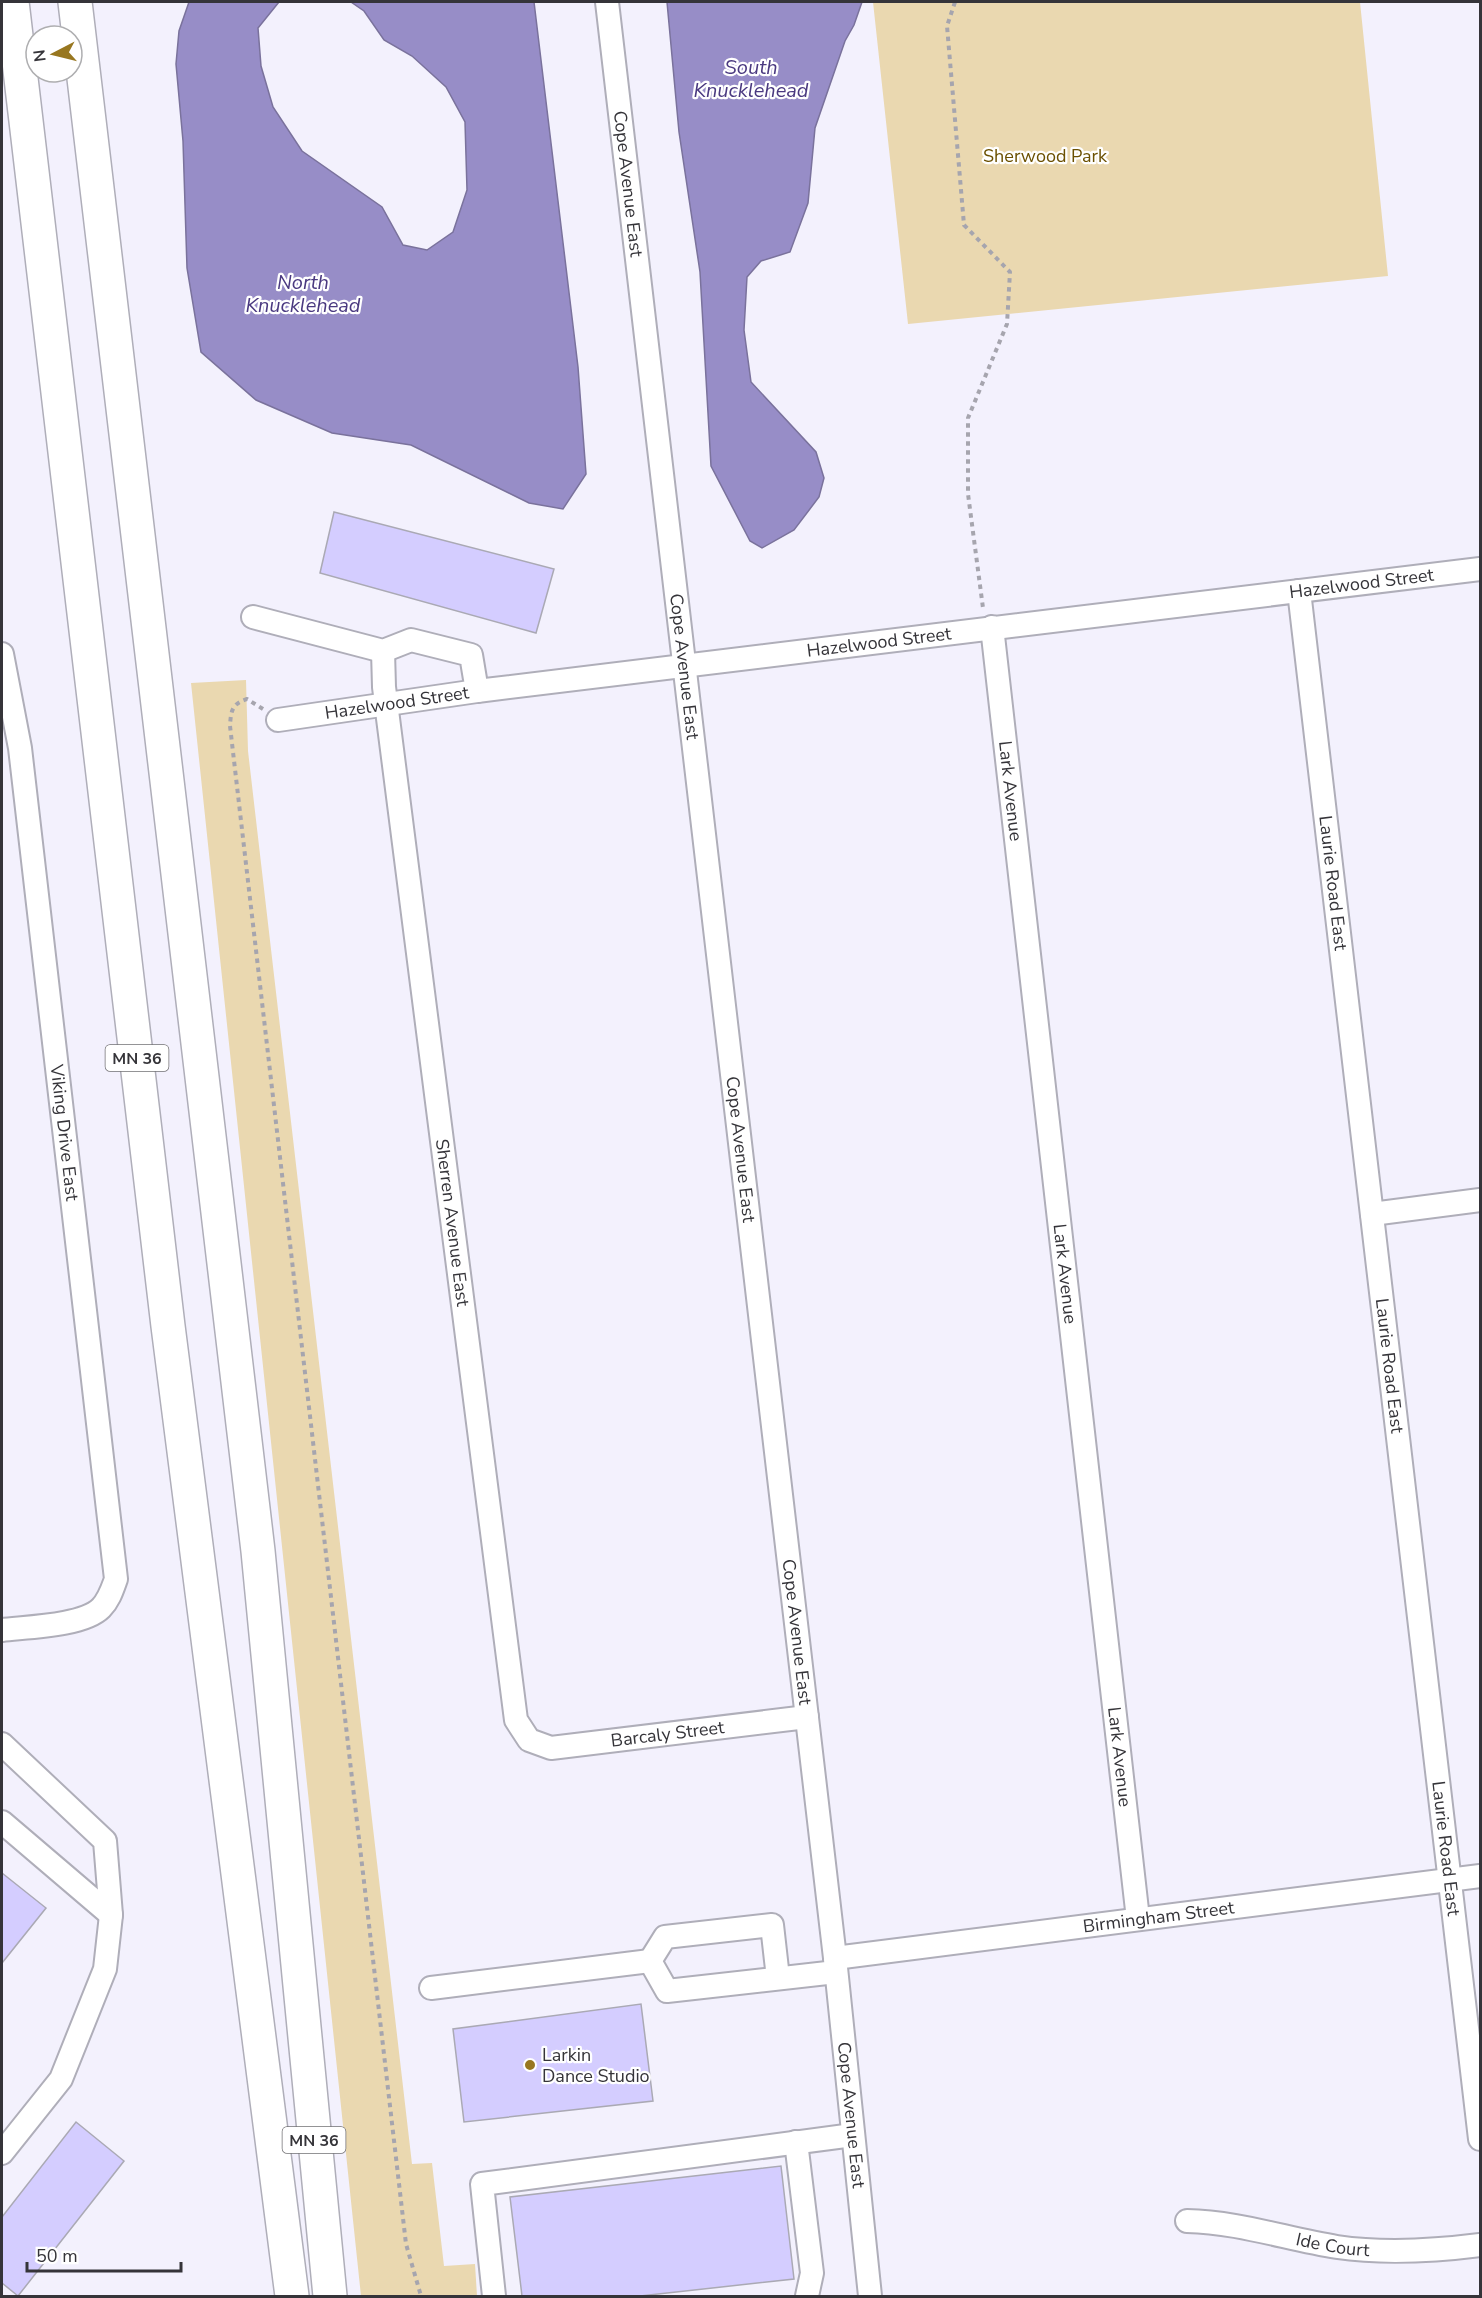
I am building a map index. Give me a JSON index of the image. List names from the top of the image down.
{
  "streets": {
    "highway": ["MN 36"],
    "street": [
      "Cope Avenue East",
      "Hazelwood Street",
      "Lark Avenue",
      "Laurie Road East",
      "Viking Drive East",
      "Sherren Avenue East",
      "Barcaly Street",
      "Birmingham Street",
      "Ide Court"
    ]
  },
  "crossings": [
    ["Cope Avenue East", "Hazelwood Street"],
    ["Cope Avenue East", "Barcaly Street"],
    ["Cope Avenue East", "Birmingham Street"],
    ["Hazelwood Street", "Lark Avenue"],
    ["Hazelwood Street", "Laurie Road East"],
    ["Hazelwood Street", "Sherren Avenue East"],
    ["Lark Avenue", "Birmingham Street"],
    ["Laurie Road East", "Birmingham Street"],
    ["Sherren Avenue East", "Barcaly Street"]
  ],
  "water": ["South Knucklehead", "North Knucklehead"],
  "parks": ["Sherwood Park"],
  "places": ["Larkin Dance Studio"],
  "scale_bar": "50 m",
  "north": "left"
}
